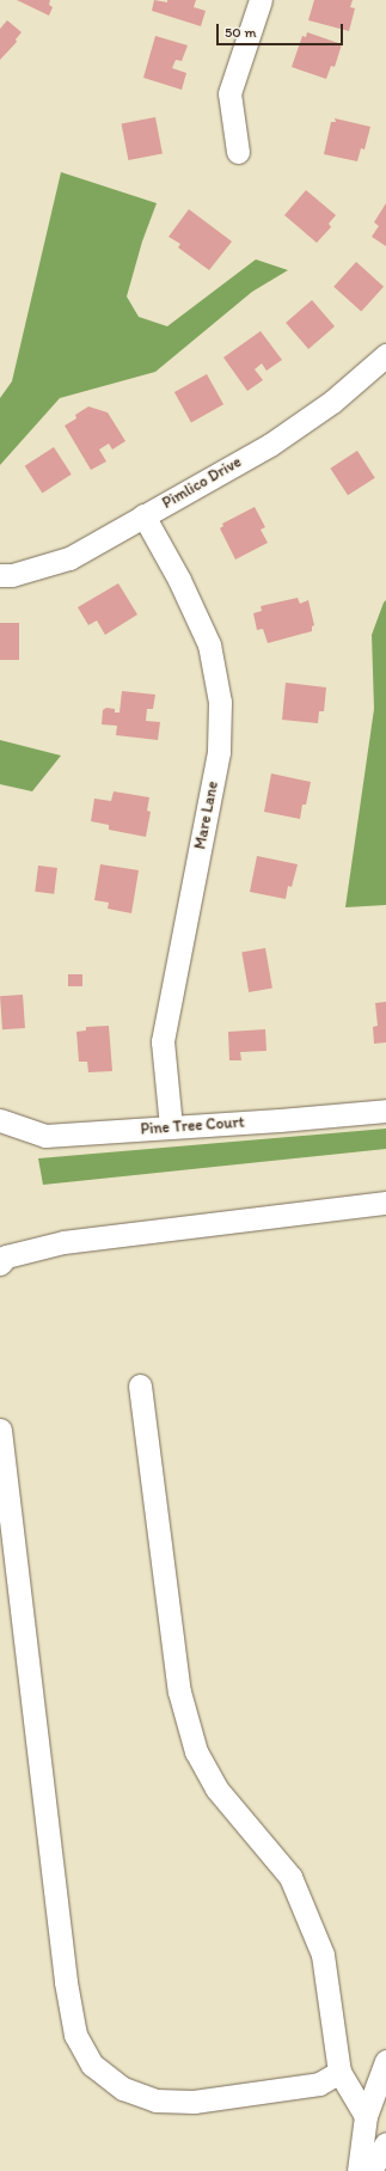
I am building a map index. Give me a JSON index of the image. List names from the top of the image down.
{
  "streets": {
    "street": ["Pimlico Drive", "Mare Lane", "Pine Tree Court"]
  },
  "crossings": [
    ["Pimlico Drive", "Mare Lane"],
    ["Mare Lane", "Pine Tree Court"]
  ],
  "scale_bar": "50 m"
}
